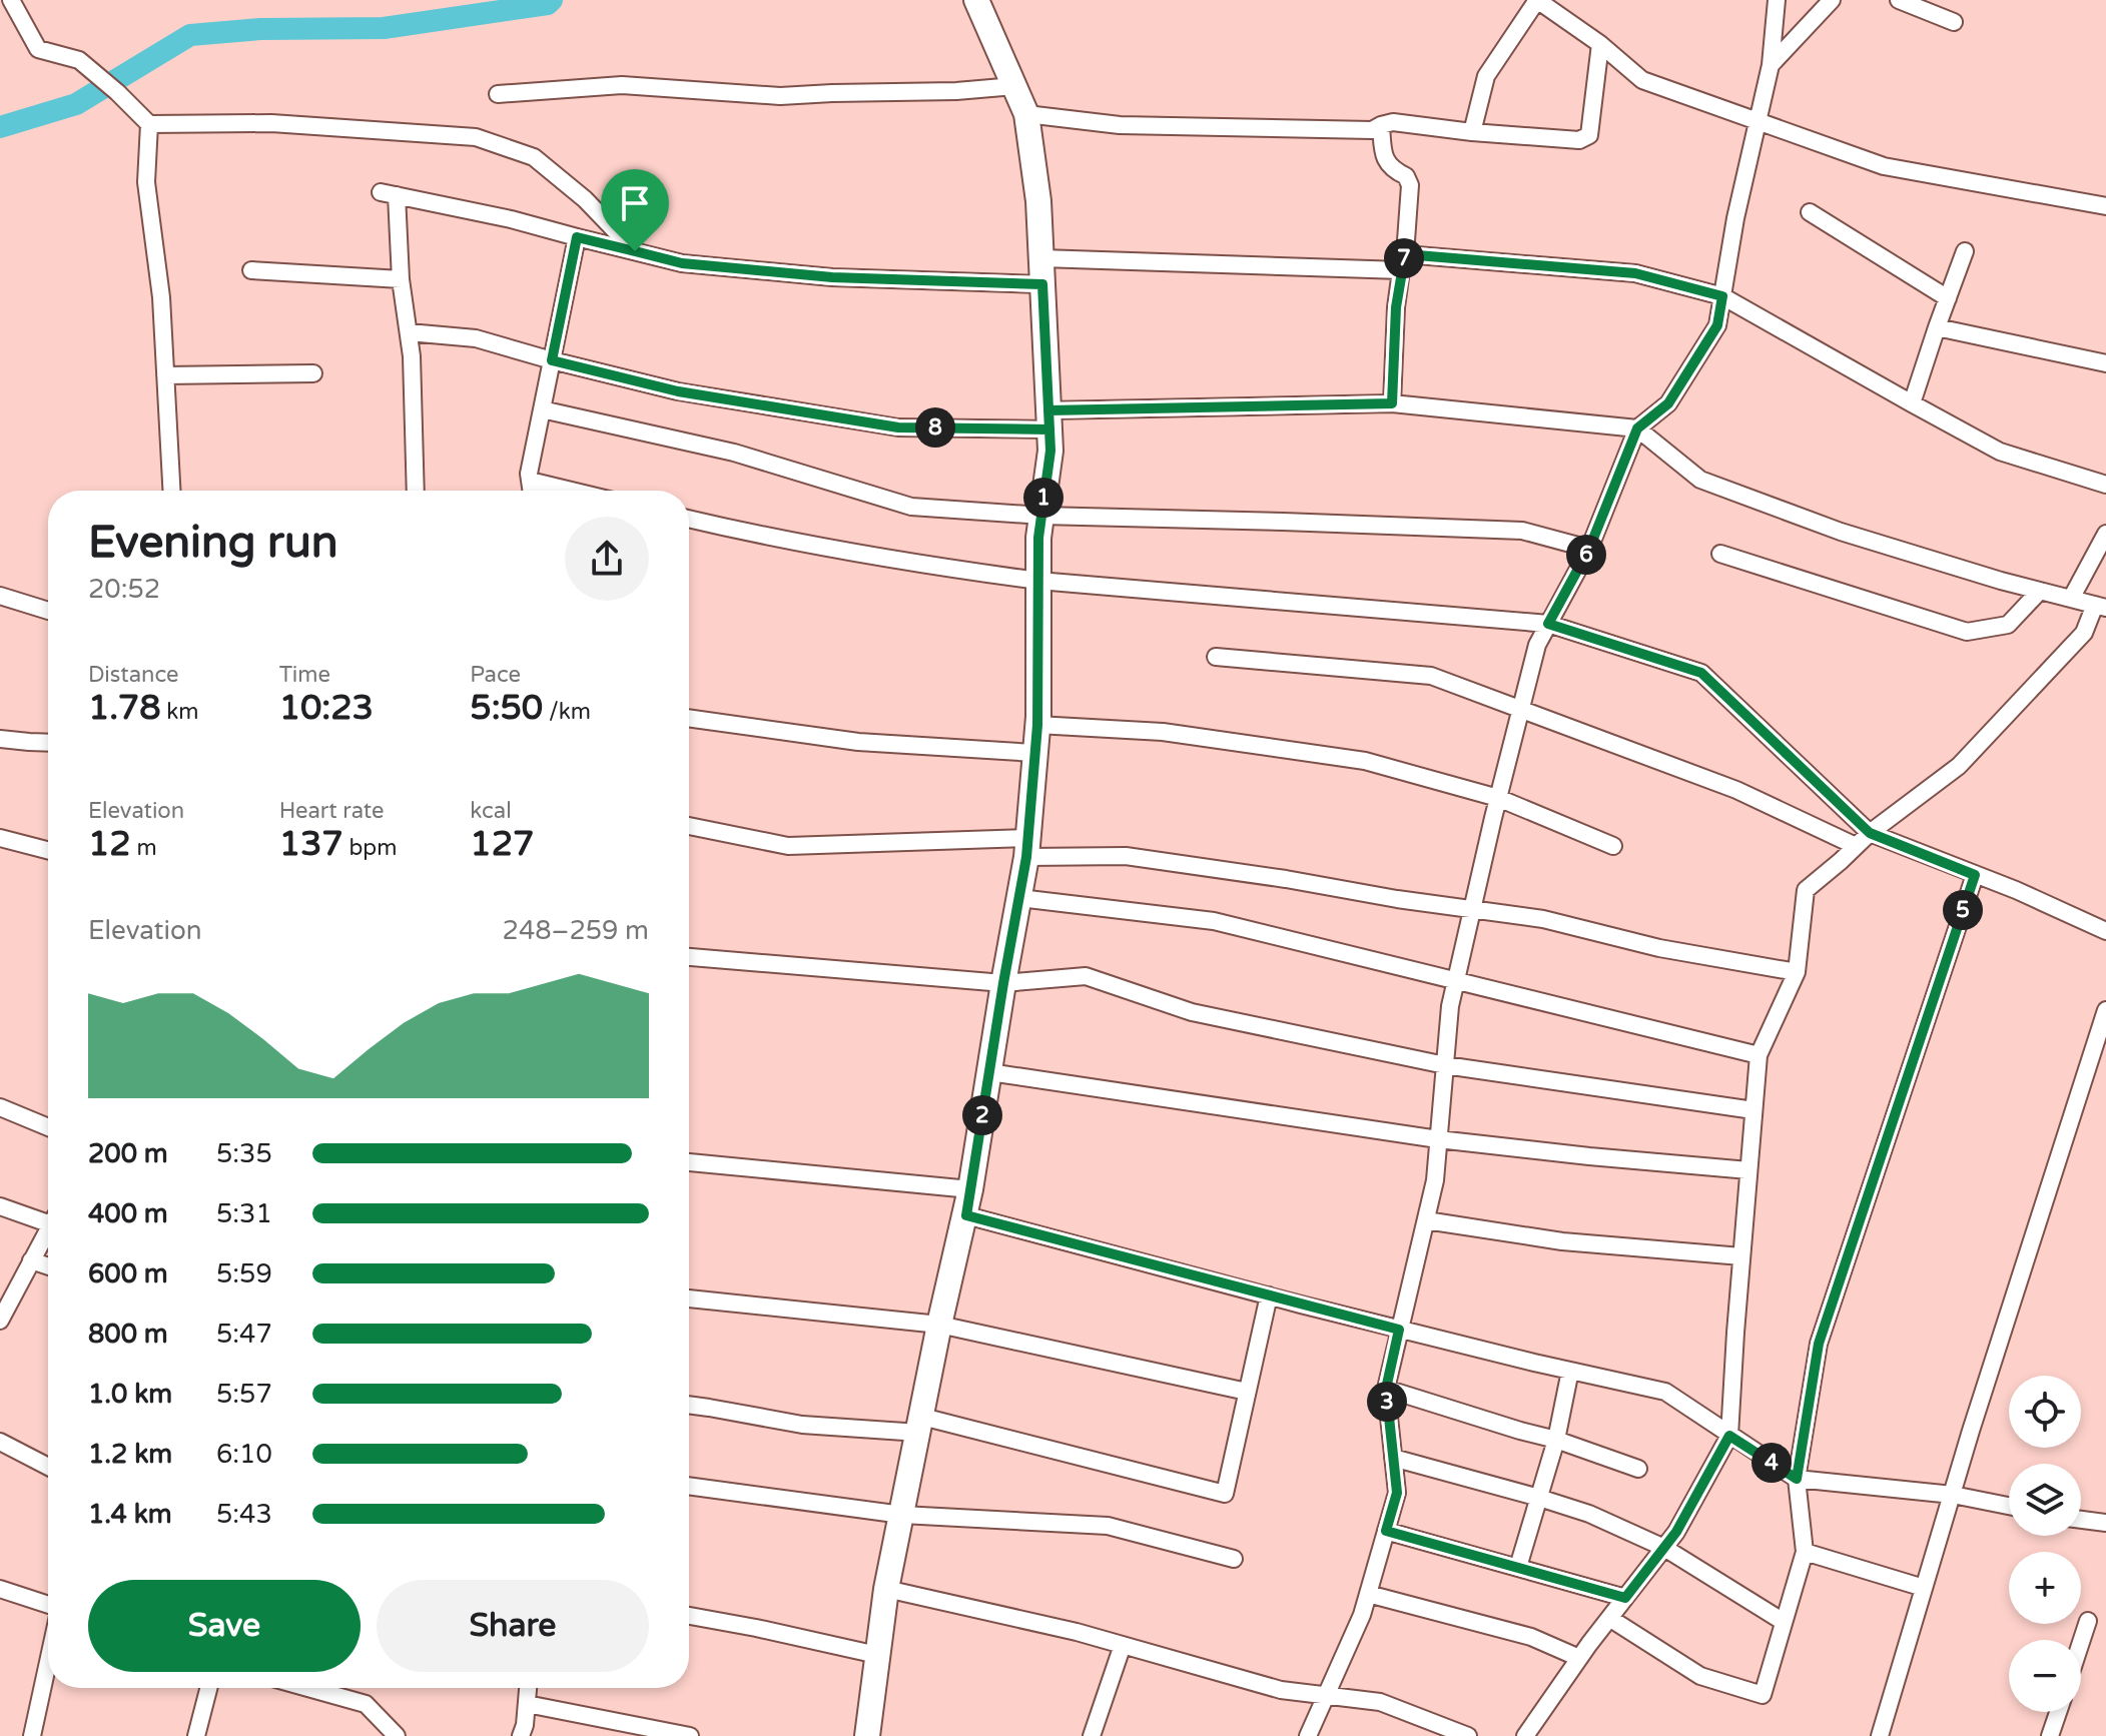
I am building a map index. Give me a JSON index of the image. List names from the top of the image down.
{
  "page": {
    "pins": [
      "7",
      "8",
      "1",
      "6",
      "5",
      "2",
      "3",
      "4"
    ],
    "heading": ["Evening run", "20:52"],
    "stats": [
      ["Distance", "1.78 km"],
      ["Time", "10:23"],
      ["Pace", "5:50 /km"],
      ["Elevation", "12 m"],
      ["Heart rate", "137 bpm"],
      ["kcal", "127"]
    ],
    "chart": ["Elevation", "248–259 m"],
    "list": [
      {
        "name": "200 m",
        "note": "5:35"
      },
      {
        "name": "400 m",
        "note": "5:31"
      },
      {
        "name": "600 m",
        "note": "5:59"
      },
      {
        "name": "800 m",
        "note": "5:47"
      },
      {
        "name": "1.0 km",
        "note": "5:57"
      },
      {
        "name": "1.2 km",
        "note": "6:10"
      },
      {
        "name": "1.4 km",
        "note": "5:43"
      }
    ],
    "map_buttons": ["+", "−"],
    "buttons": ["Save", "Share"]
  }
}
